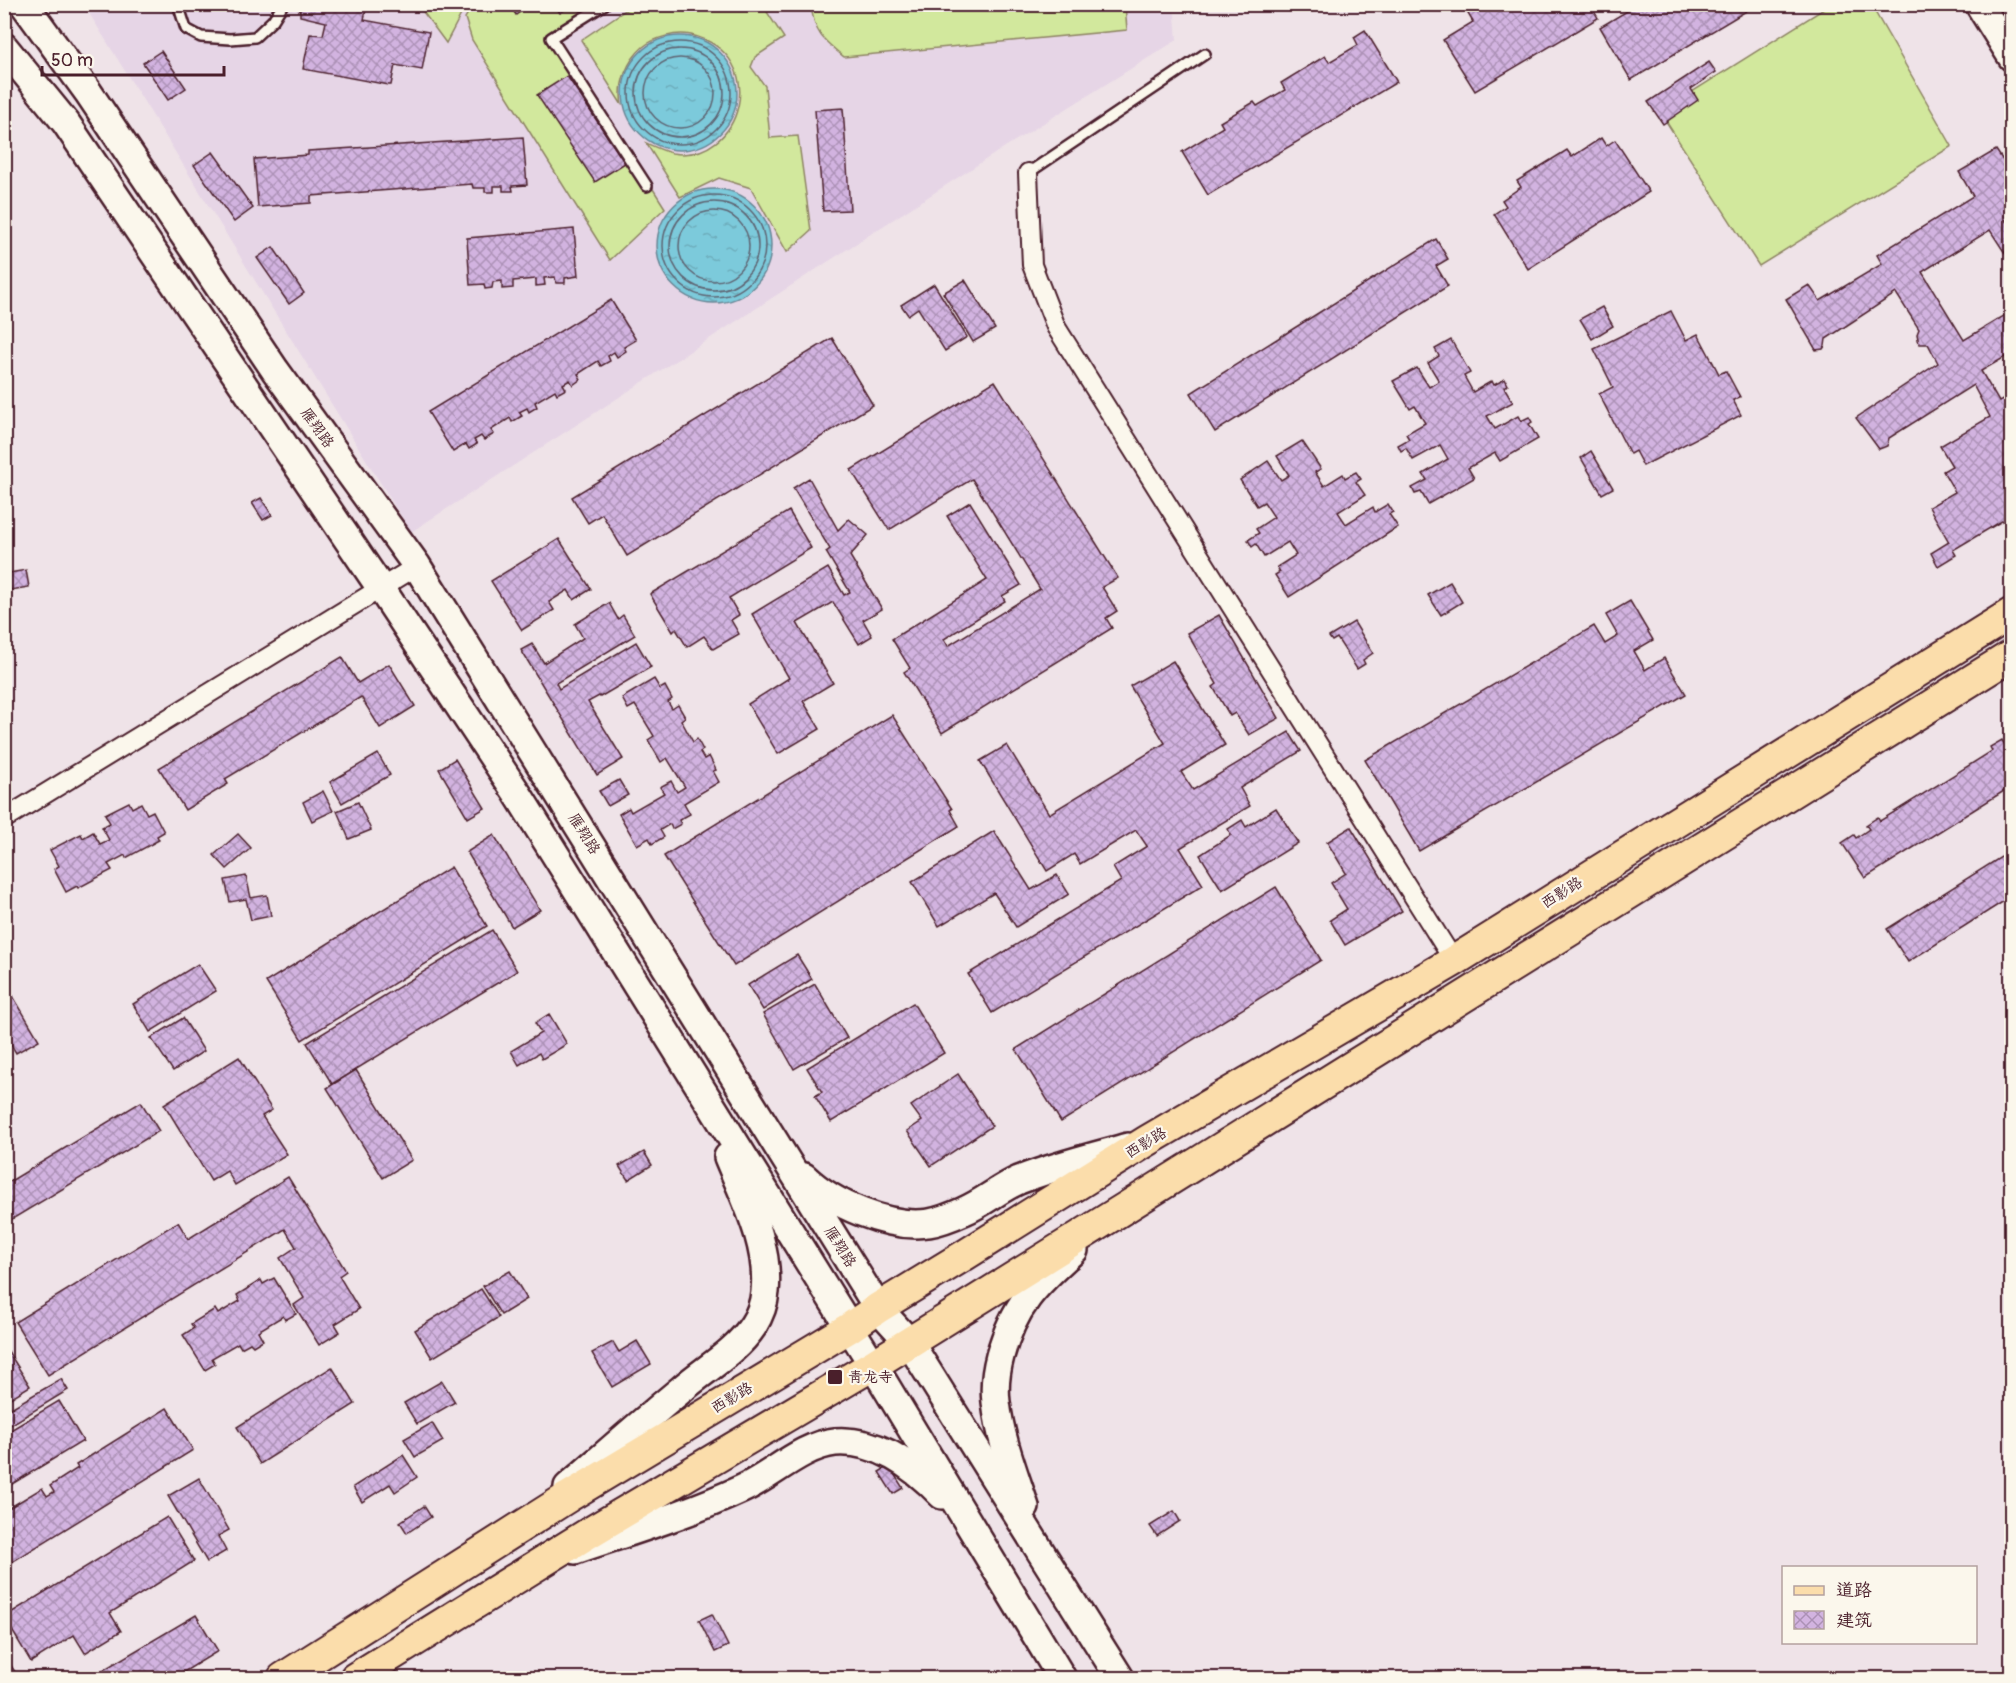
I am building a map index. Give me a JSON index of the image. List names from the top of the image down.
{
  "streets": {
    "main road": ["雁翔路", "西影路"]
  },
  "crossings": [
    ["雁翔路", "西影路"]
  ],
  "places": {
    "transit": ["青龙寺"]
  },
  "legend": ["道路", "建筑"],
  "scale_bar": "50 m"
}
